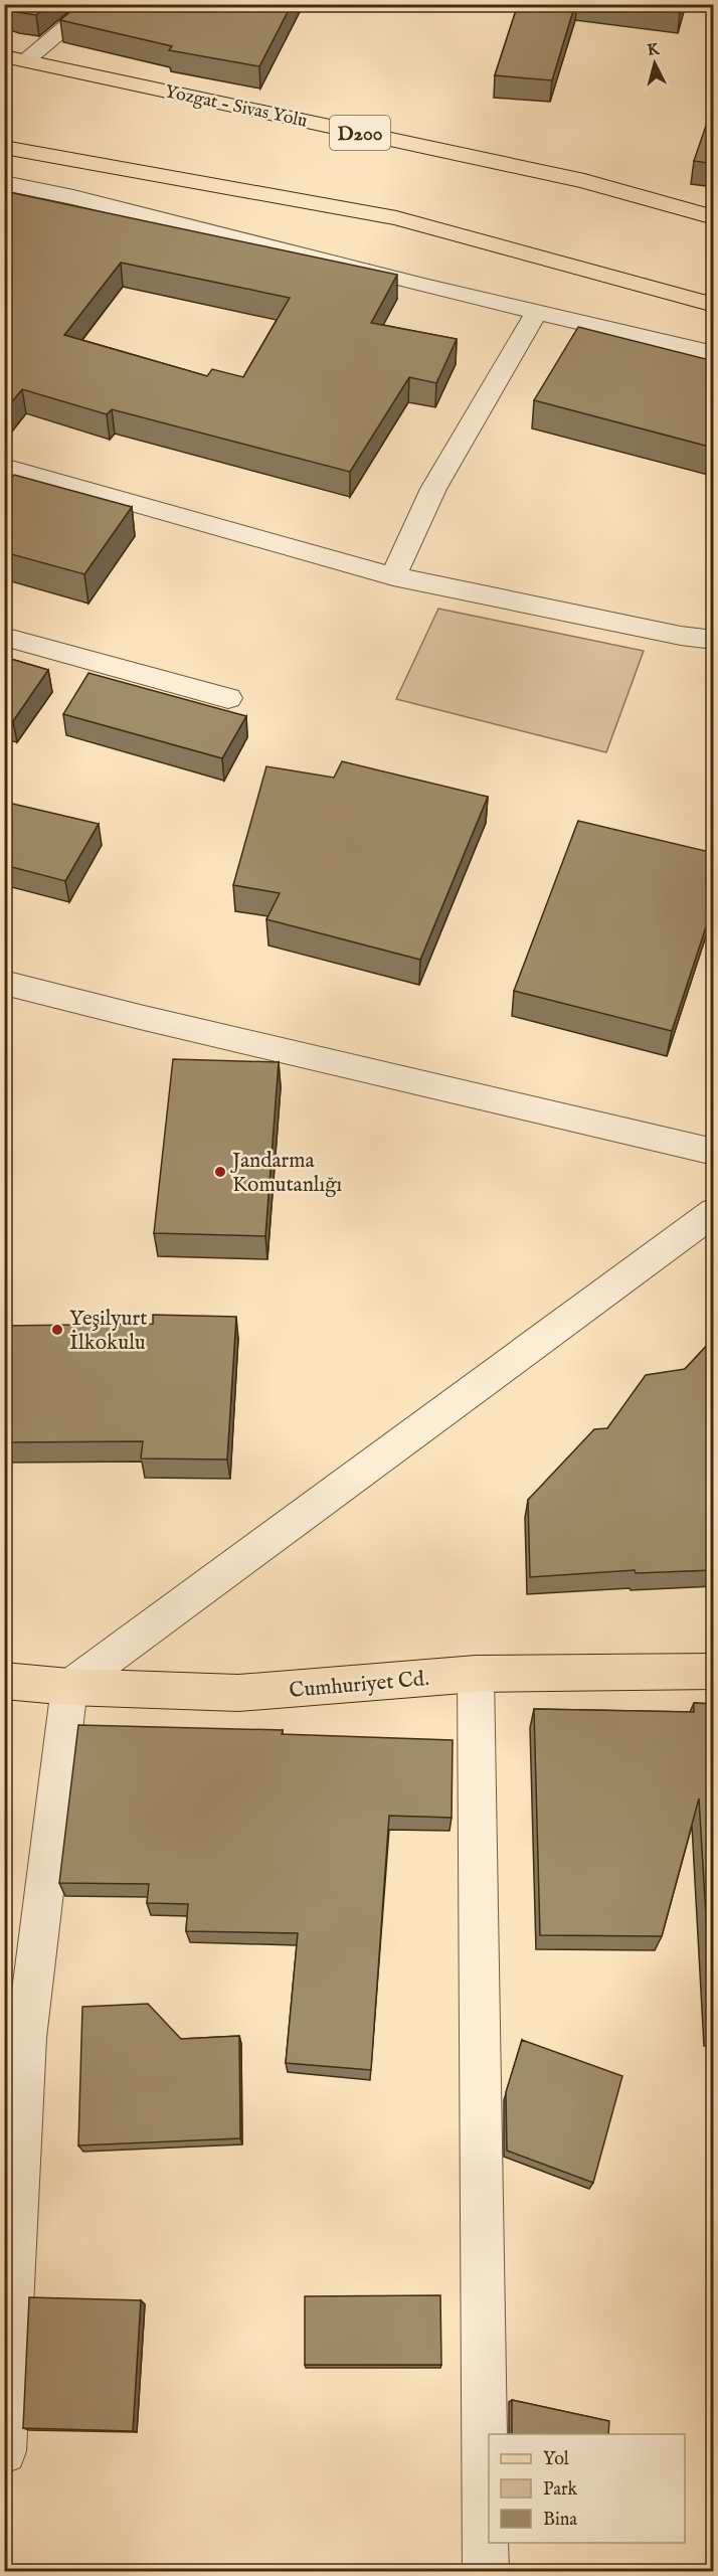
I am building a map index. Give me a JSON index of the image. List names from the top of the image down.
{
  "streets": {
    "main road": ["Yozgat - Sivas Yolu", "D200", "Cumhuriyet Cd."]
  },
  "places": ["Jandarma Komutanlığı", "Yeşilyurt İlkokulu"],
  "legend": ["Yol", "Park", "Bina"],
  "north": "top"
}
